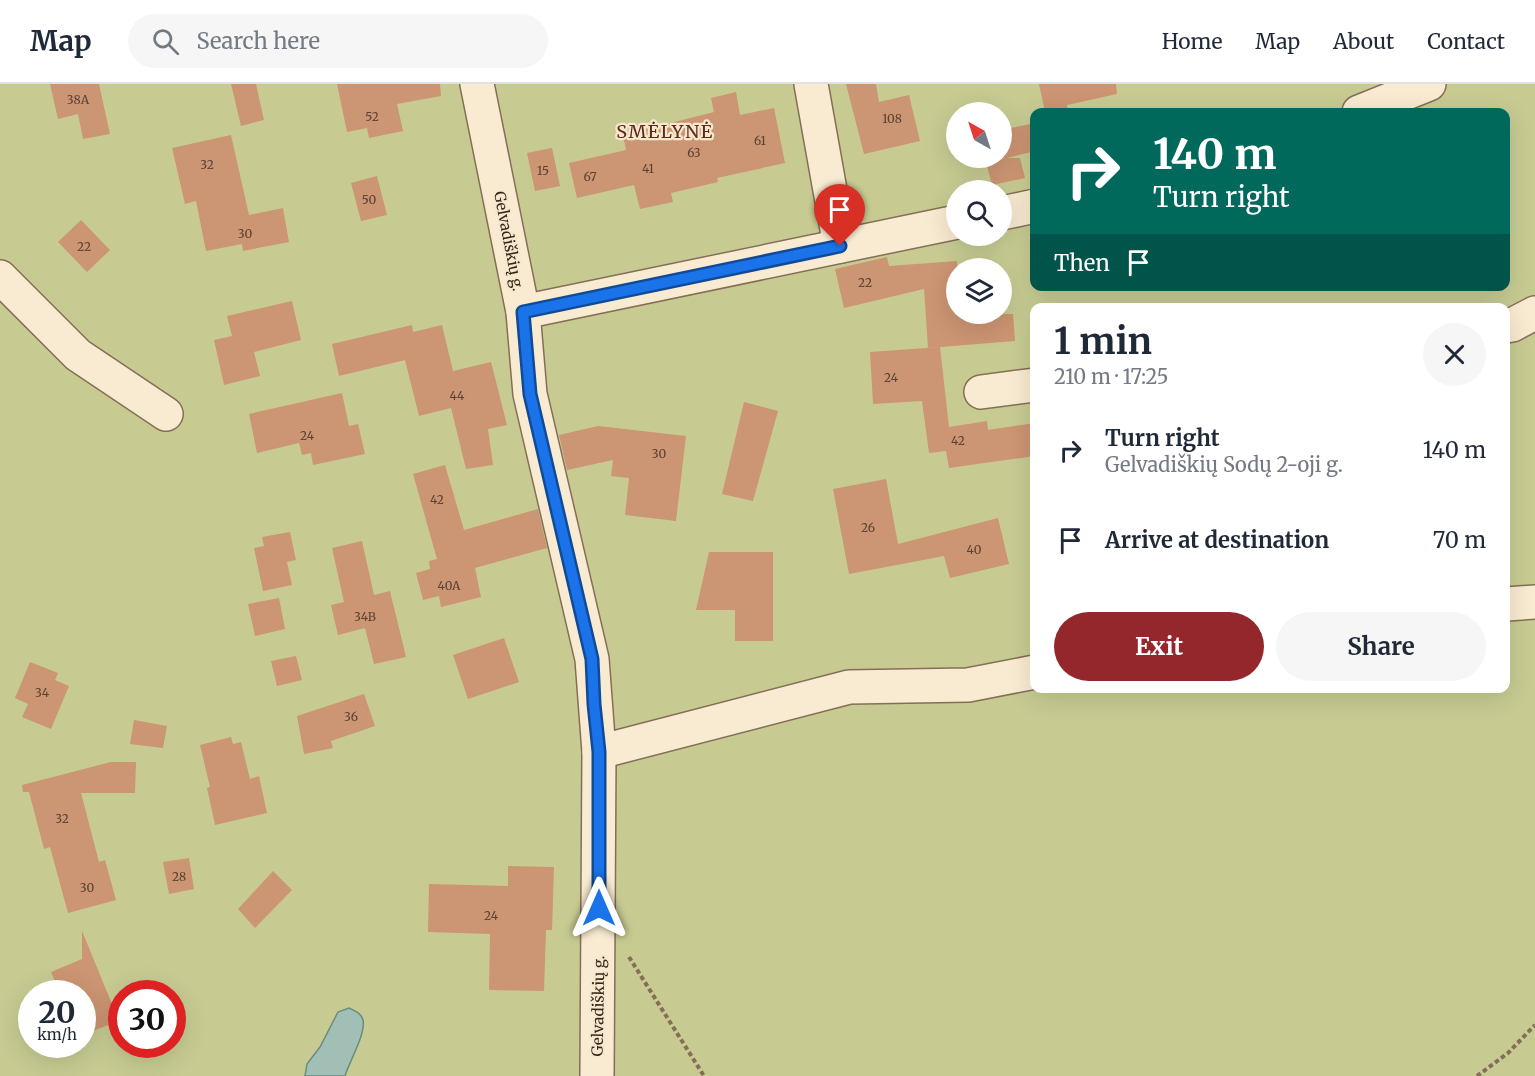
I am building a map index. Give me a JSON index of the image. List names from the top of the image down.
{
  "streets": {
    "street": ["Gelvadiškių g."]
  },
  "districts": ["SMĖLYNĖ"],
  "house_numbers": [
    "38A",
    "52",
    "108",
    "61",
    "63",
    "32",
    "41",
    "15",
    "67",
    "50",
    "30",
    "22",
    "22",
    "24",
    "44",
    "24",
    "42",
    "30",
    "42",
    "26",
    "40",
    "40A",
    "34B",
    "34",
    "36",
    "32",
    "28",
    "30",
    "24"
  ],
  "north": "top left",
  "page": {
    "header": "Map",
    "search": "Search here",
    "nav": [
      "Home",
      "Map",
      "About",
      "Contact"
    ],
    "turn": ["140 m", "Turn right"],
    "then": "Then",
    "heading": ["1 min", "210 m · 17:25"],
    "list": [
      {
        "name": "Turn right",
        "note": "Gelvadiškių Sodų 2-oji g.",
        "value": "140 m"
      },
      {
        "name": "Arrive at destination",
        "value": "70 m"
      }
    ],
    "buttons": ["Exit", "Share"],
    "speed": "20 km/h",
    "limit": "30"
  }
}
